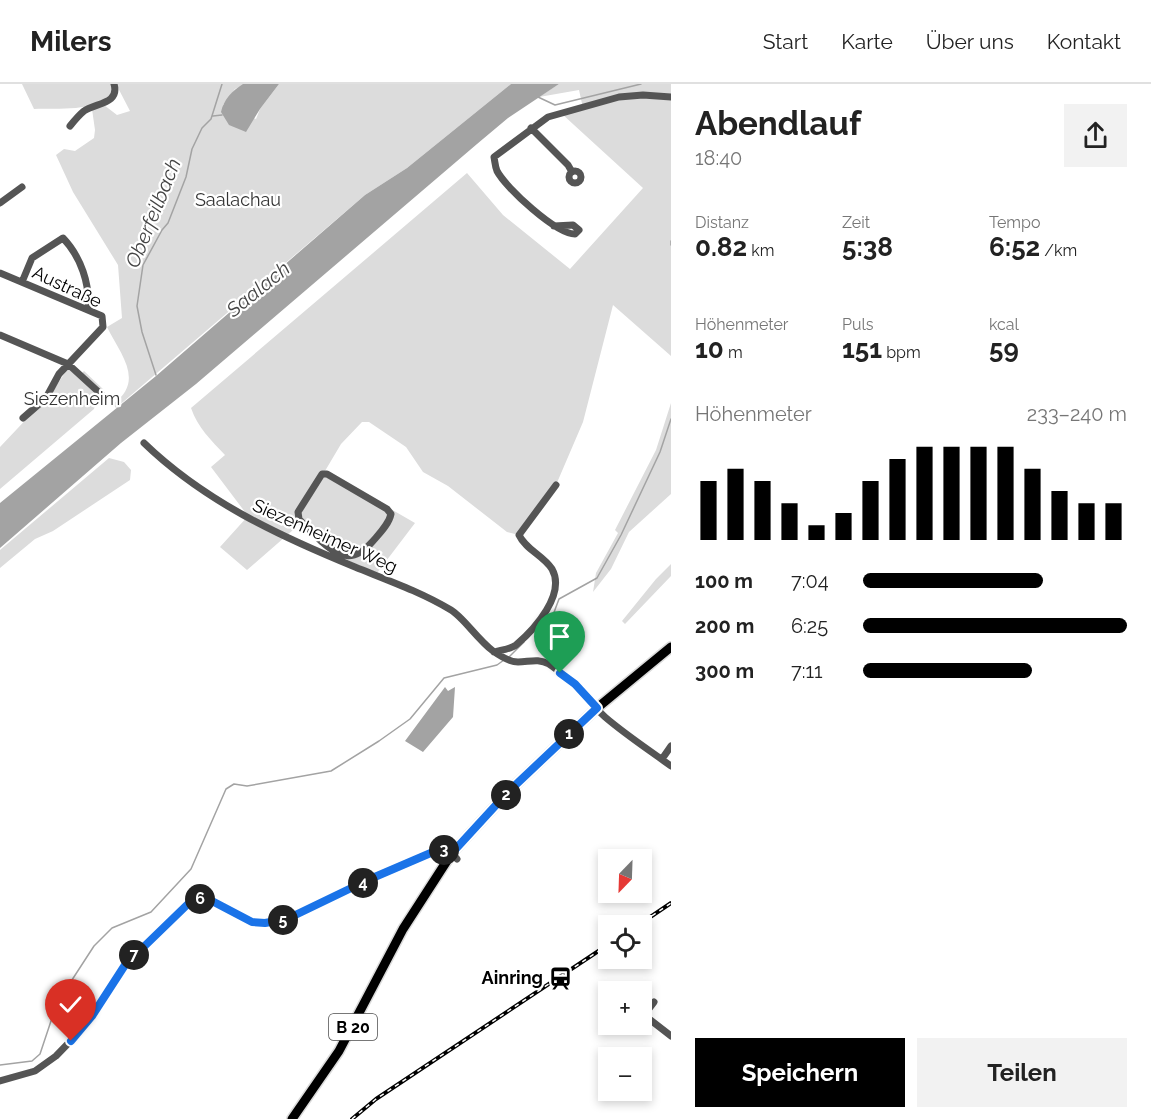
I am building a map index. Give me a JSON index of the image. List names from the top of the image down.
{
  "streets": {
    "main road": ["B 20"],
    "street": ["Austraße", "Siezenheimer Weg"]
  },
  "crossings": [
    ["Siezenheimer Weg", "B 20"]
  ],
  "water": ["Oberfeilbach", "Saalach"],
  "parks": ["Saalachau", "Siezenheim"],
  "places": {
    "station": ["Ainring"]
  },
  "north": "bottom left",
  "page": {
    "header": "Milers",
    "nav": [
      "Start",
      "Karte",
      "Über uns",
      "Kontakt"
    ],
    "heading": ["Abendlauf", "18:40"],
    "stats": [
      ["Distanz", "0.82 km"],
      ["Zeit", "5:38"],
      ["Tempo", "6:52 /km"],
      ["Höhenmeter", "10 m"],
      ["Puls", "151 bpm"],
      ["kcal", "59"]
    ],
    "chart": ["Höhenmeter", "233–240 m"],
    "list": [
      {
        "name": "100 m",
        "note": "7:04"
      },
      {
        "name": "200 m",
        "note": "6:25"
      },
      {
        "name": "300 m",
        "note": "7:11"
      }
    ],
    "pins": [
      "1",
      "2",
      "3",
      "4",
      "6",
      "5",
      "7"
    ],
    "map_buttons": ["+", "−"],
    "buttons": ["Speichern", "Teilen"]
  }
}
